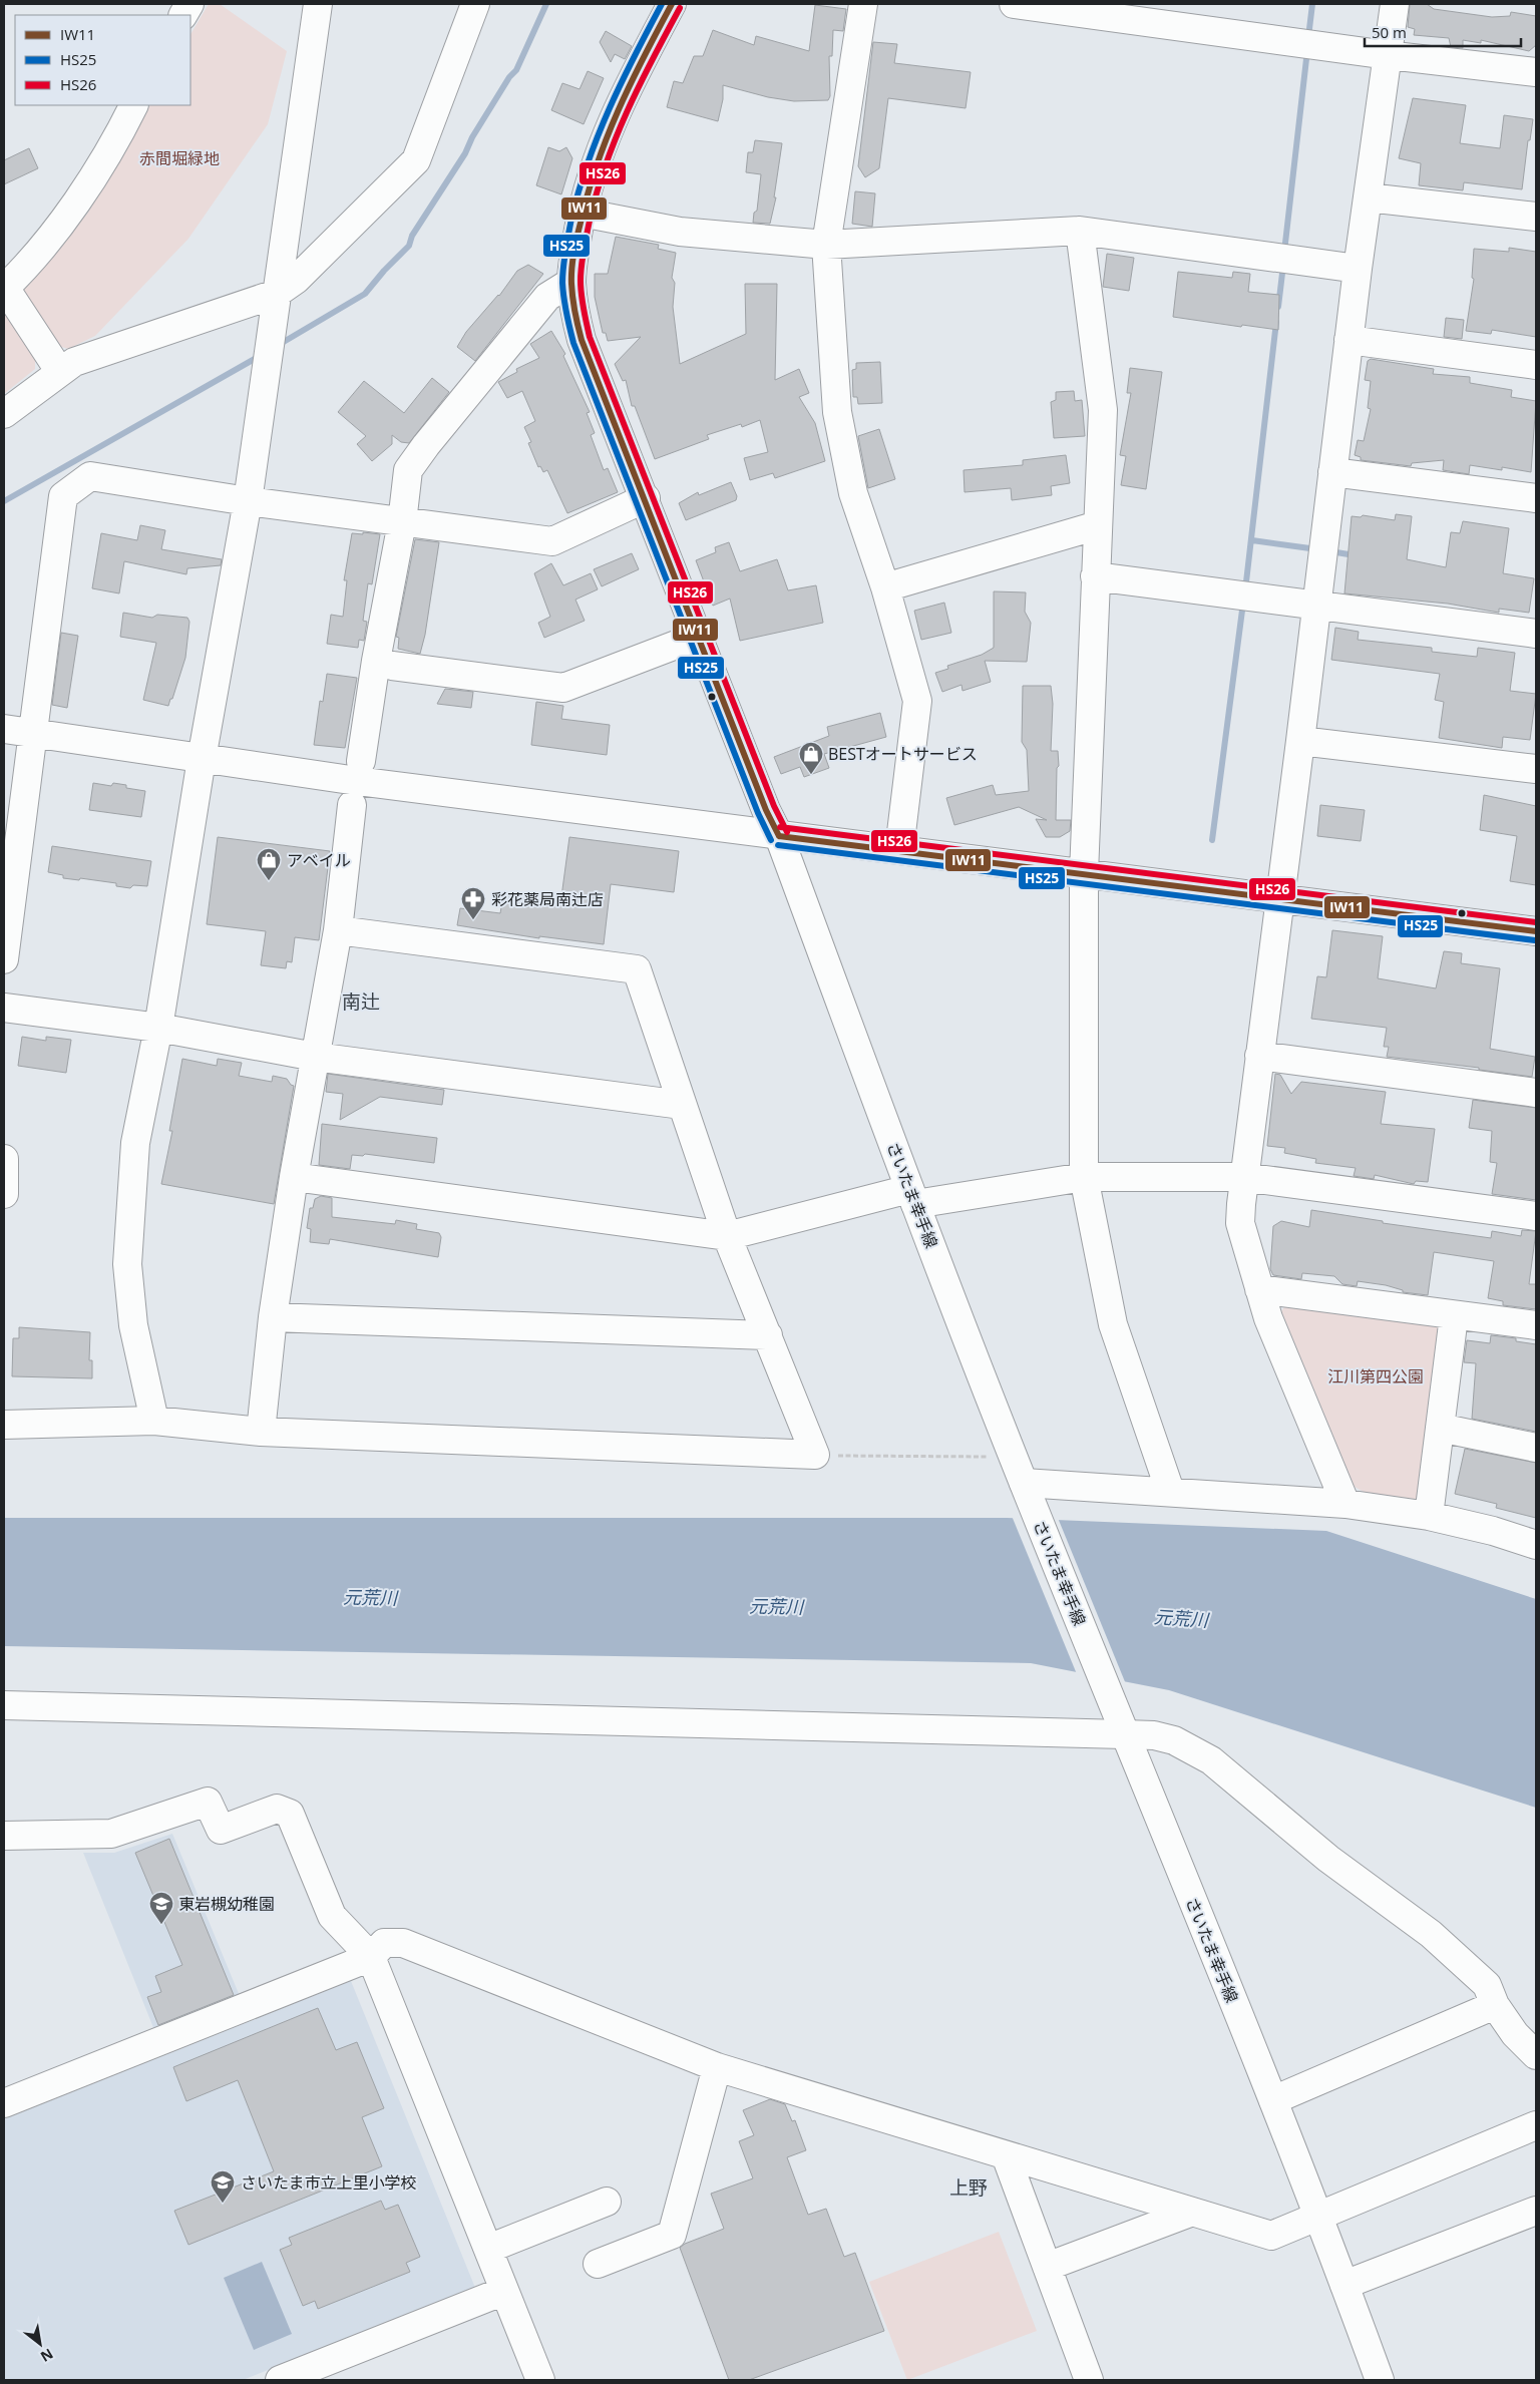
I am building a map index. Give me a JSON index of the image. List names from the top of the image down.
{
  "streets": {
    "street": ["さいたま幸手線"]
  },
  "districts": ["南辻", "上野"],
  "water": ["元荒川"],
  "parks": ["赤間堀緑地", "江川第四公園"],
  "places": {
    "shop": ["BESTオートサービス", "アベイル"],
    "pharmacy": ["彩花薬局南辻店"],
    "school or university": ["東岩槻幼稚園", "さいたま市立上里小学校"]
  },
  "lines": ["transit line IW11", "transit line HS25", "transit line HS26"],
  "legend": ["IW11", "HS25", "HS26"],
  "scale_bar": "50 m",
  "north": "bottom right"
}
